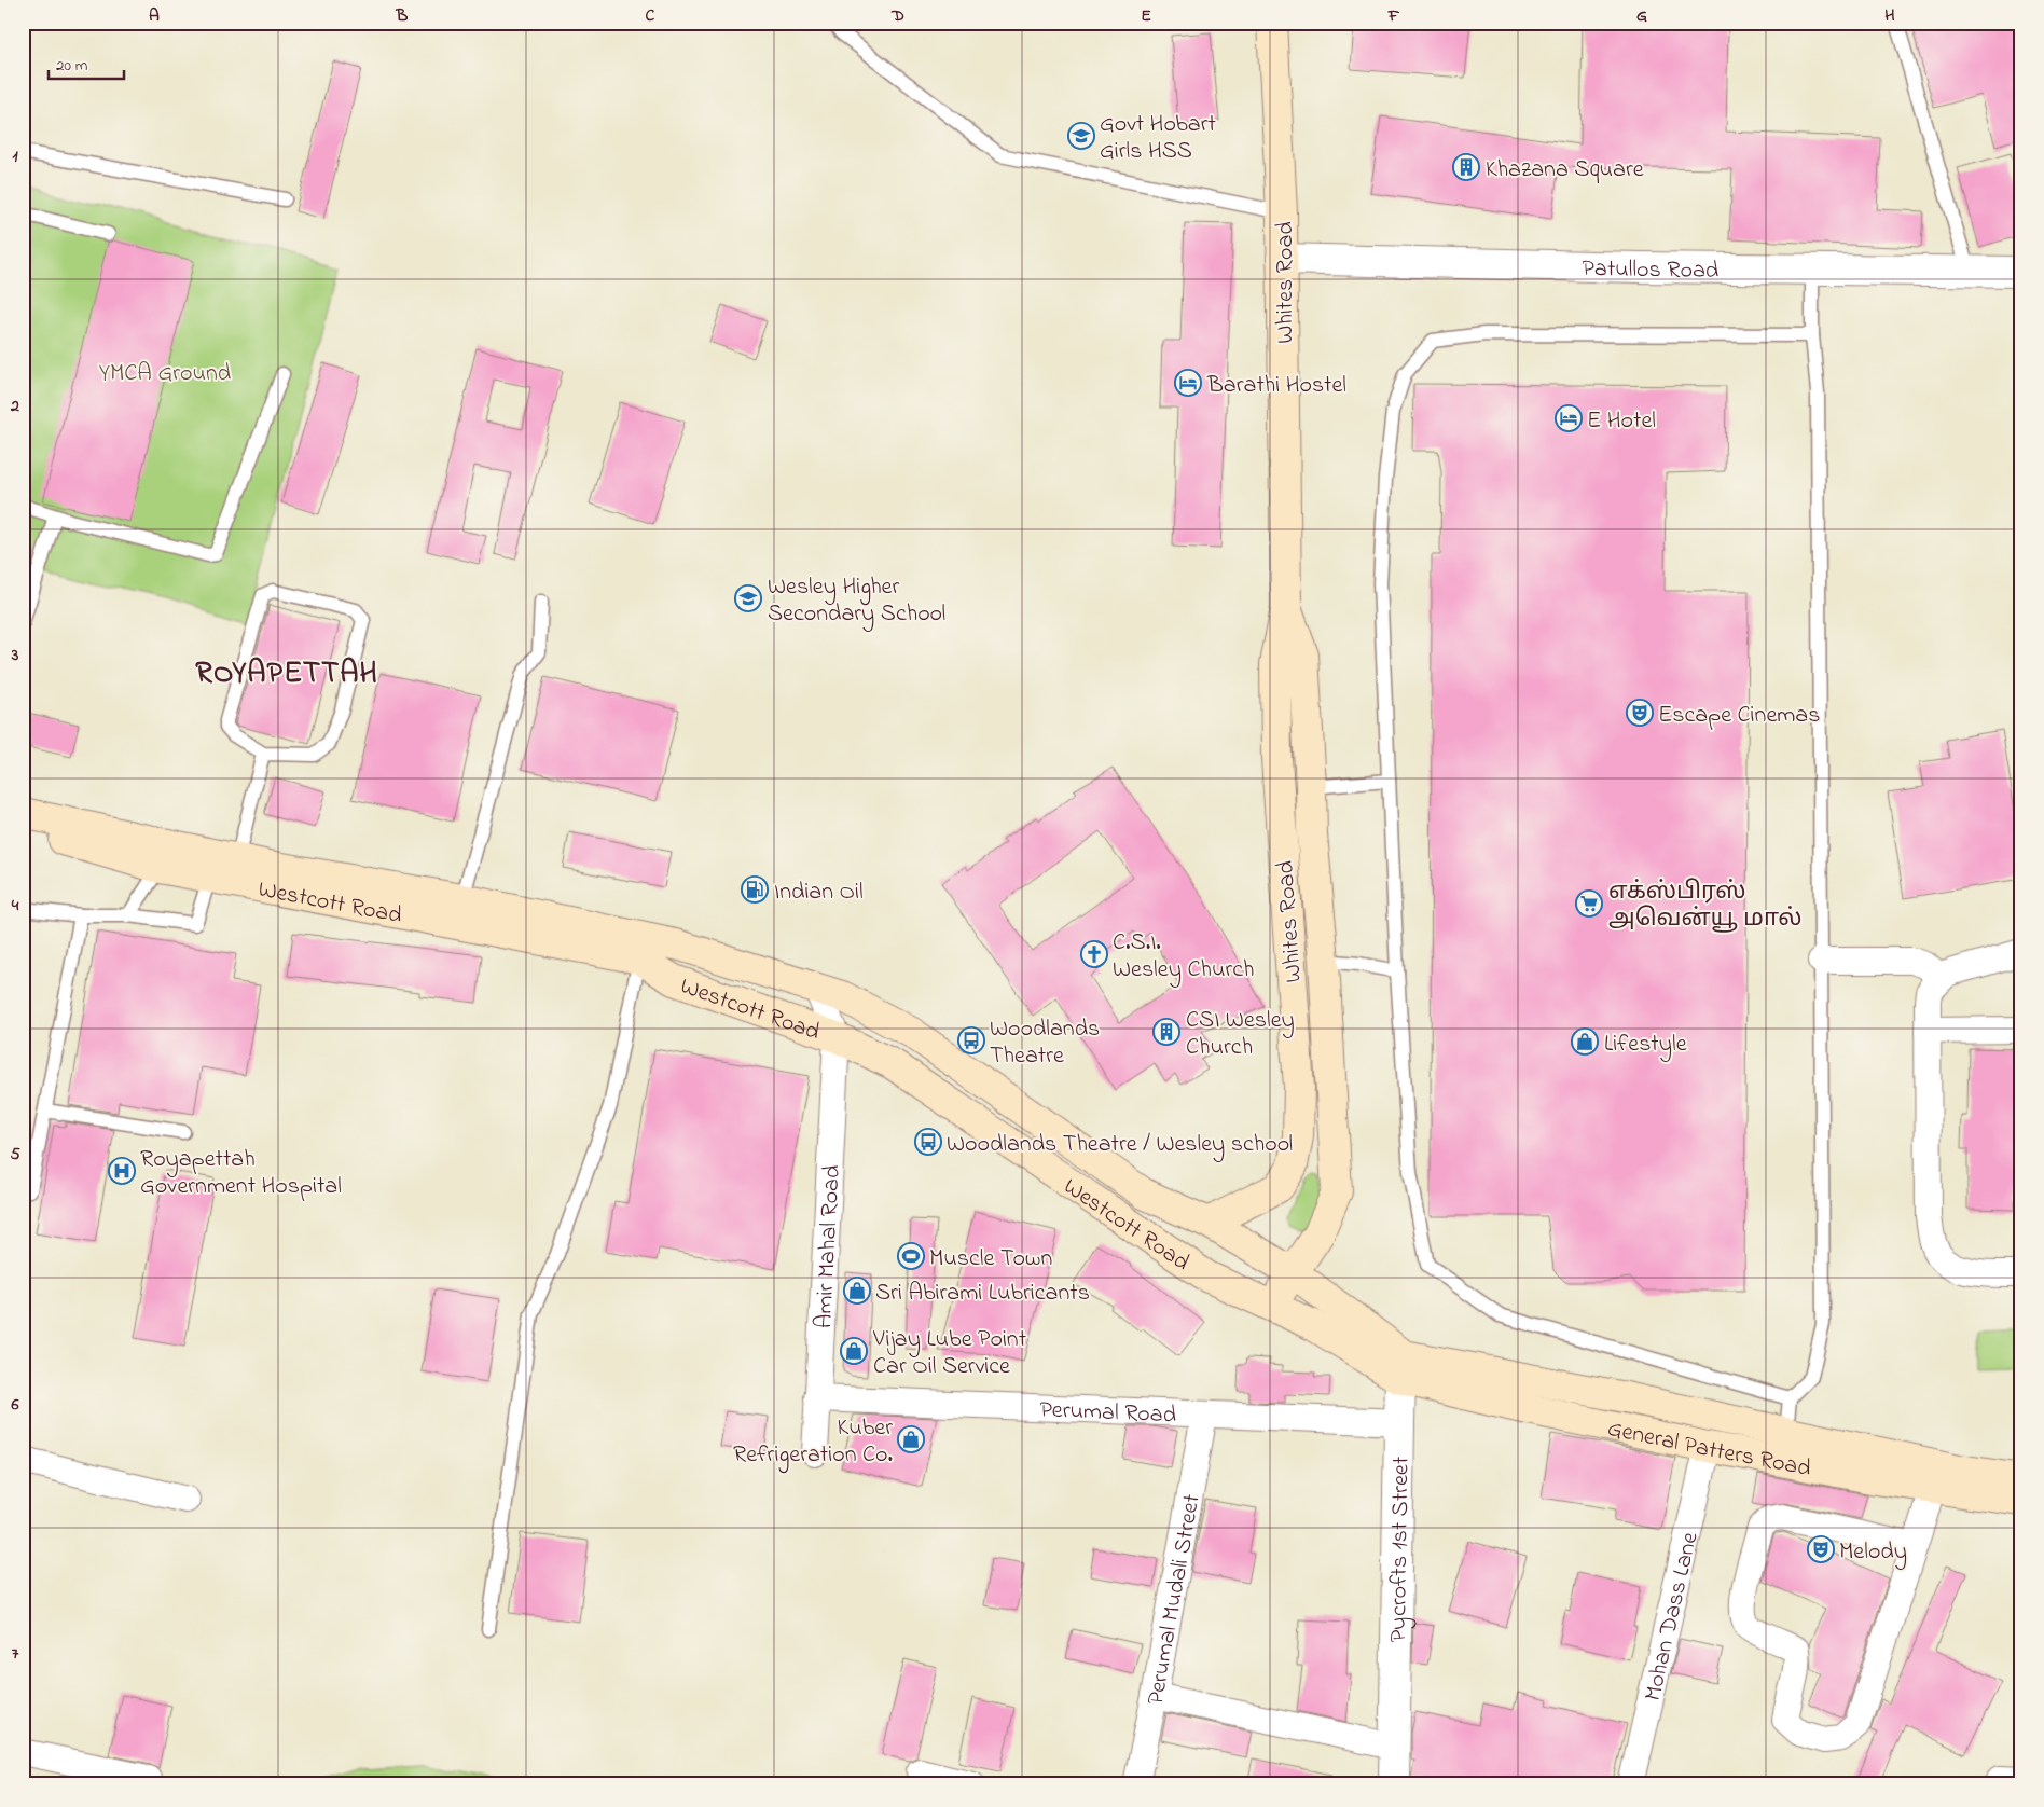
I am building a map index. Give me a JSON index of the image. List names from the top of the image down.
{
  "streets": {
    "main road": ["Whites Road", "Westcott Road", "General Patters Road"],
    "street": [
      "Patullos Road",
      "Amir Mahal Road",
      "Perumal Road",
      "Pycrofts 1st Street",
      "Perumal Mudali Street",
      "Mohan Dass Lane"
    ]
  },
  "crossings": [
    ["Patullos Road", "Whites Road"],
    ["Whites Road", "Westcott Road"],
    ["Westcott Road", "Amir Mahal Road"],
    ["Westcott Road", "General Patters Road"],
    ["Westcott Road", "Pycrofts 1st Street"],
    ["Amir Mahal Road", "Perumal Road"],
    ["Perumal Road", "Pycrofts 1st Street"],
    ["Perumal Road", "Perumal Mudali Street"],
    ["General Patters Road", "Pycrofts 1st Street"],
    ["General Patters Road", "Mohan Dass Lane"]
  ],
  "districts": ["ROYAPETTAH"],
  "parks": ["YMCA Ground"],
  "places": {
    "school or university": ["Govt Hobart Girls HSS", "Wesley Higher Secondary School"],
    "building": ["Khazana Square", "CSI Wesley Church"],
    "hotel": ["Barathi Hostel", "E Hotel"],
    "theatre": ["Escape Cinemas", "Melody"],
    "fuel station": ["Indian Oil"],
    "supermarket": ["எக்ஸ்பிரஸ் அவென்யூ மால்"],
    "church": ["C.S.I. Wesley Church"],
    "bus stop": ["Woodlands Theatre", "Woodlands Theatre / Wesley school"],
    "shop": [
      "Lifestyle",
      "Sri Abirami Lubricants",
      "Vijay Lube Point Car Oil Service",
      "Kuber Refrigeration Co."
    ],
    "hospital": ["Royapettah Government Hospital"],
    "sports": ["Muscle Town"]
  },
  "scale_bar": "20 m",
  "grid": {
    "columns": [
      "A",
      "B",
      "C",
      "D",
      "E",
      "F",
      "G",
      "H"
    ],
    "rows": [
      "1",
      "2",
      "3",
      "4",
      "5",
      "6",
      "7"
    ]
  }
}
